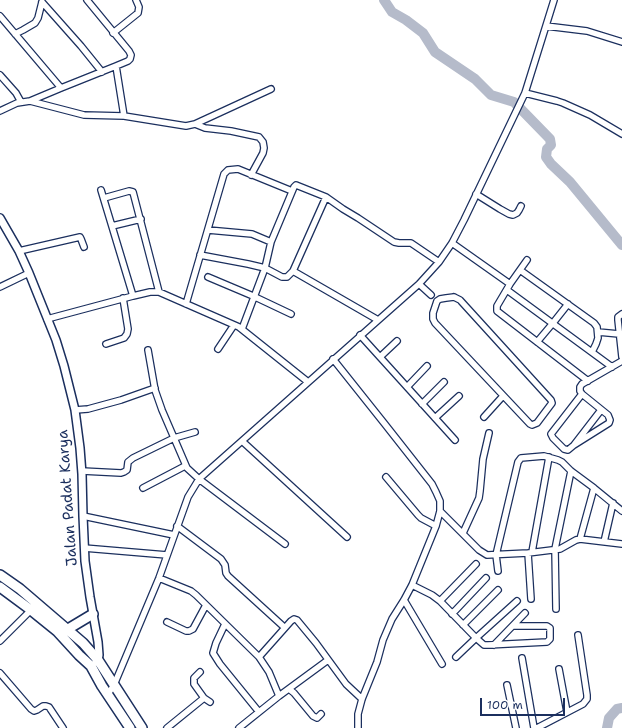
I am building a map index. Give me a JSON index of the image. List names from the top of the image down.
{
  "streets": {
    "street": ["Jalan Padat Karya"]
  },
  "scale_bar": "100 m"
}
